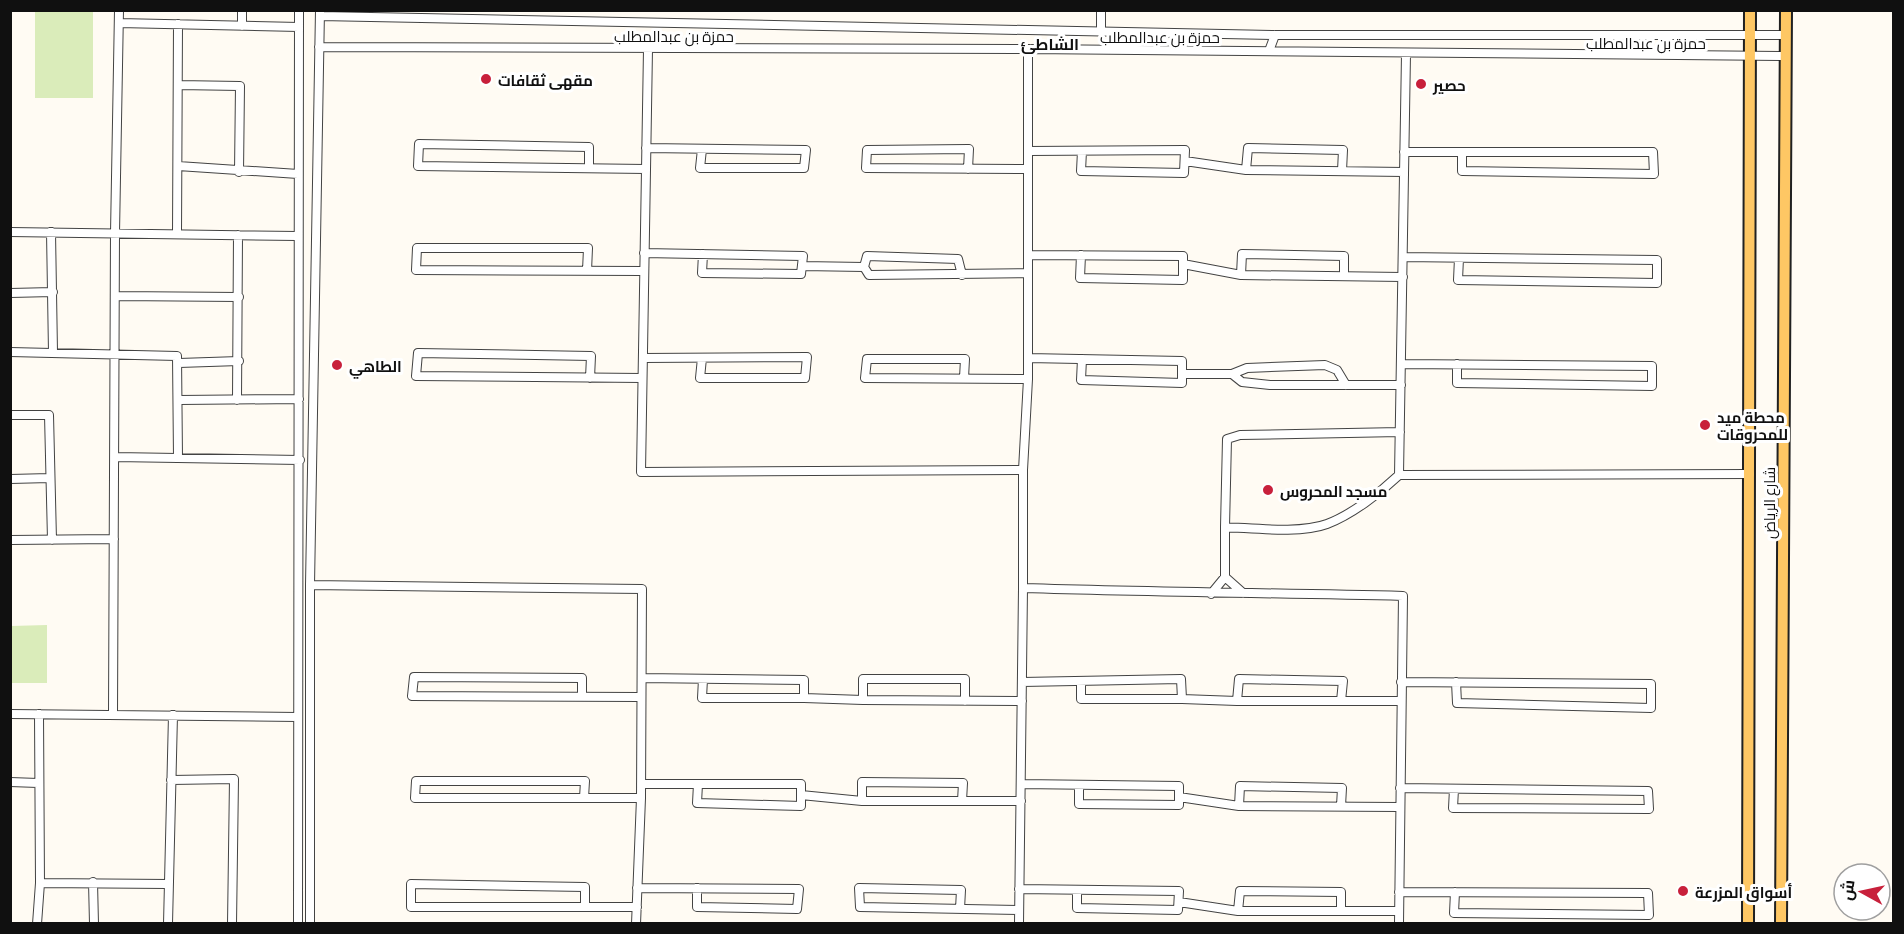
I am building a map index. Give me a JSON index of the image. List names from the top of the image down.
{
  "streets": {
    "main road": ["شارع الرياض"],
    "street": ["حمزة بن عبدالمطلب"]
  },
  "crossings": [
    ["حمزة بن عبدالمطلب", "شارع الرياض"]
  ],
  "districts": ["الشاطئ"],
  "places": [
    "مقهى ثقافات",
    "حصير",
    "الطاهي",
    "محطة ميد للمحروقات",
    "مسجد المحروس",
    "أسواق المزرعة"
  ],
  "north": "left"
}
